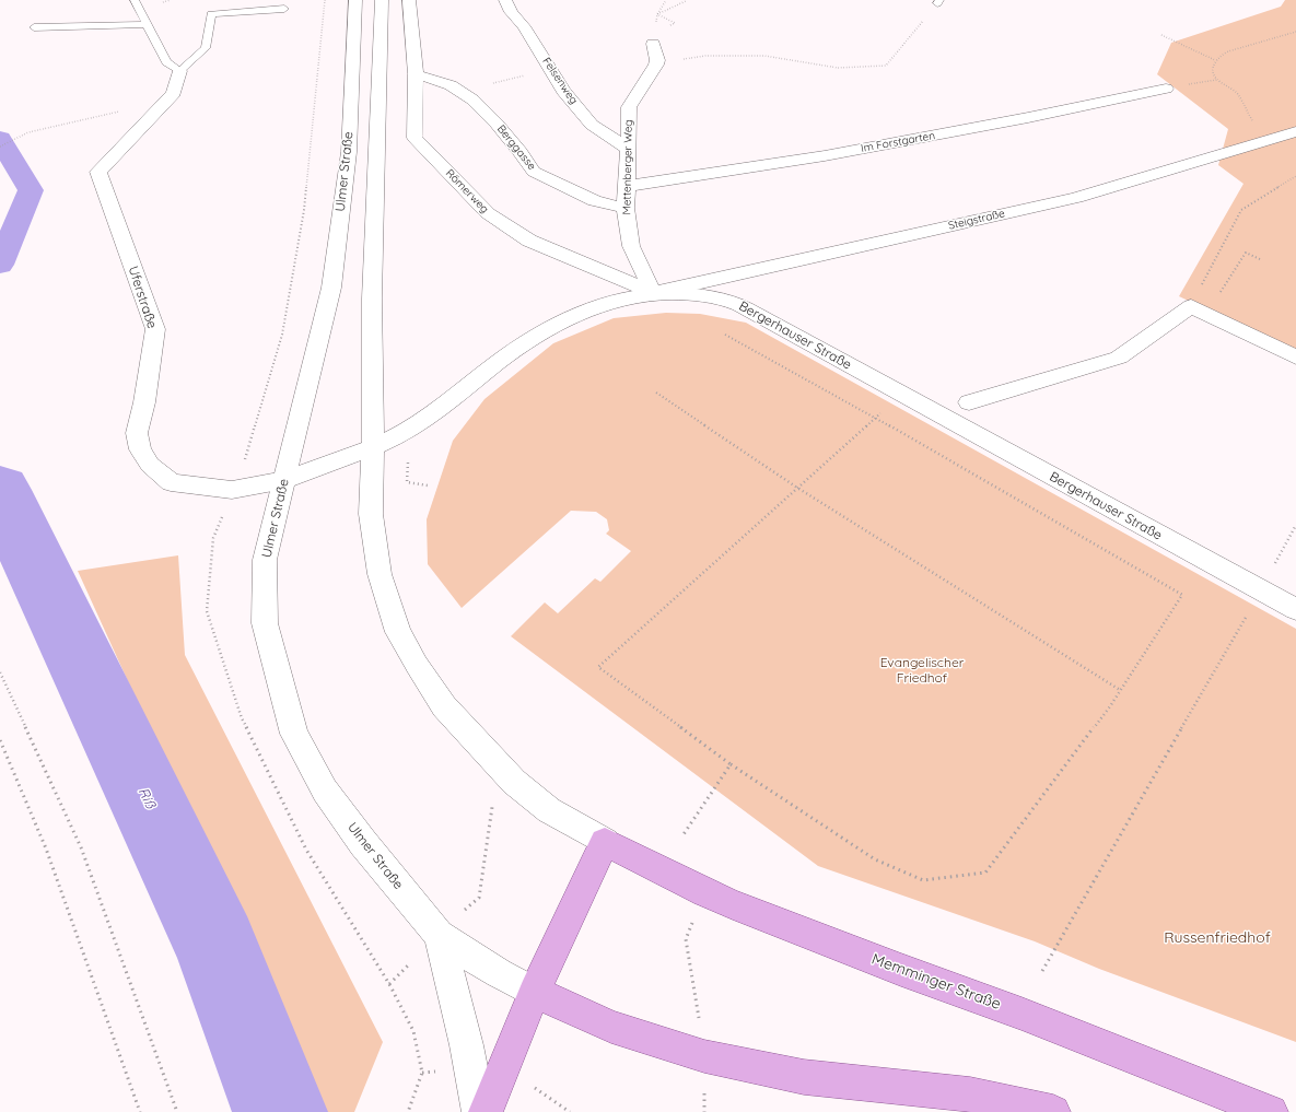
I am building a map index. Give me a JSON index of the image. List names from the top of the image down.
{
  "streets": {
    "main road": ["Memminger Straße"],
    "street": [
      "Felsenweg",
      "Im Forstgarten",
      "Berggasse",
      "Mettenberger Weg",
      "Ulmer Straße",
      "Römerweg",
      "Steigstraße",
      "Uferstraße",
      "Bergerhauser Straße"
    ]
  },
  "crossings": [
    ["Felsenweg", "Mettenberger Weg"],
    ["Im Forstgarten", "Mettenberger Weg"],
    ["Berggasse", "Mettenberger Weg"],
    ["Berggasse", "Römerweg"],
    ["Mettenberger Weg", "Römerweg"],
    ["Mettenberger Weg", "Steigstraße"],
    ["Mettenberger Weg", "Bergerhauser Straße"],
    ["Ulmer Straße", "Uferstraße"],
    ["Ulmer Straße", "Bergerhauser Straße"],
    ["Römerweg", "Steigstraße"],
    ["Römerweg", "Bergerhauser Straße"],
    ["Steigstraße", "Bergerhauser Straße"],
    ["Uferstraße", "Bergerhauser Straße"]
  ],
  "water": ["Riß"],
  "parks": ["Evangelischer Friedhof", "Russenfriedhof"]
}
